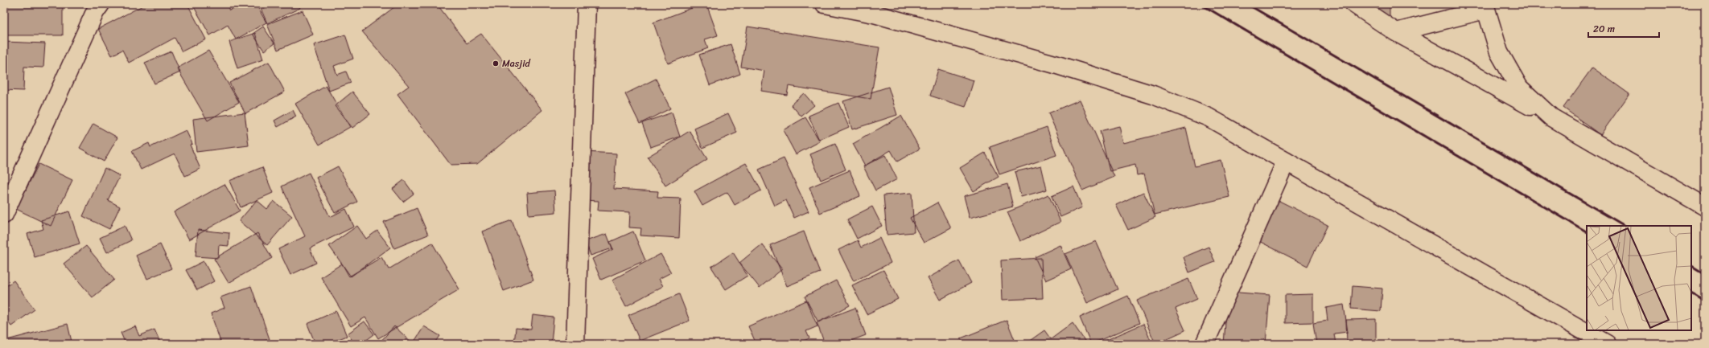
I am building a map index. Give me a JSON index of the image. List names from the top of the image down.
{
  "places": ["Masjid"],
  "scale_bar": "20 m"
}
